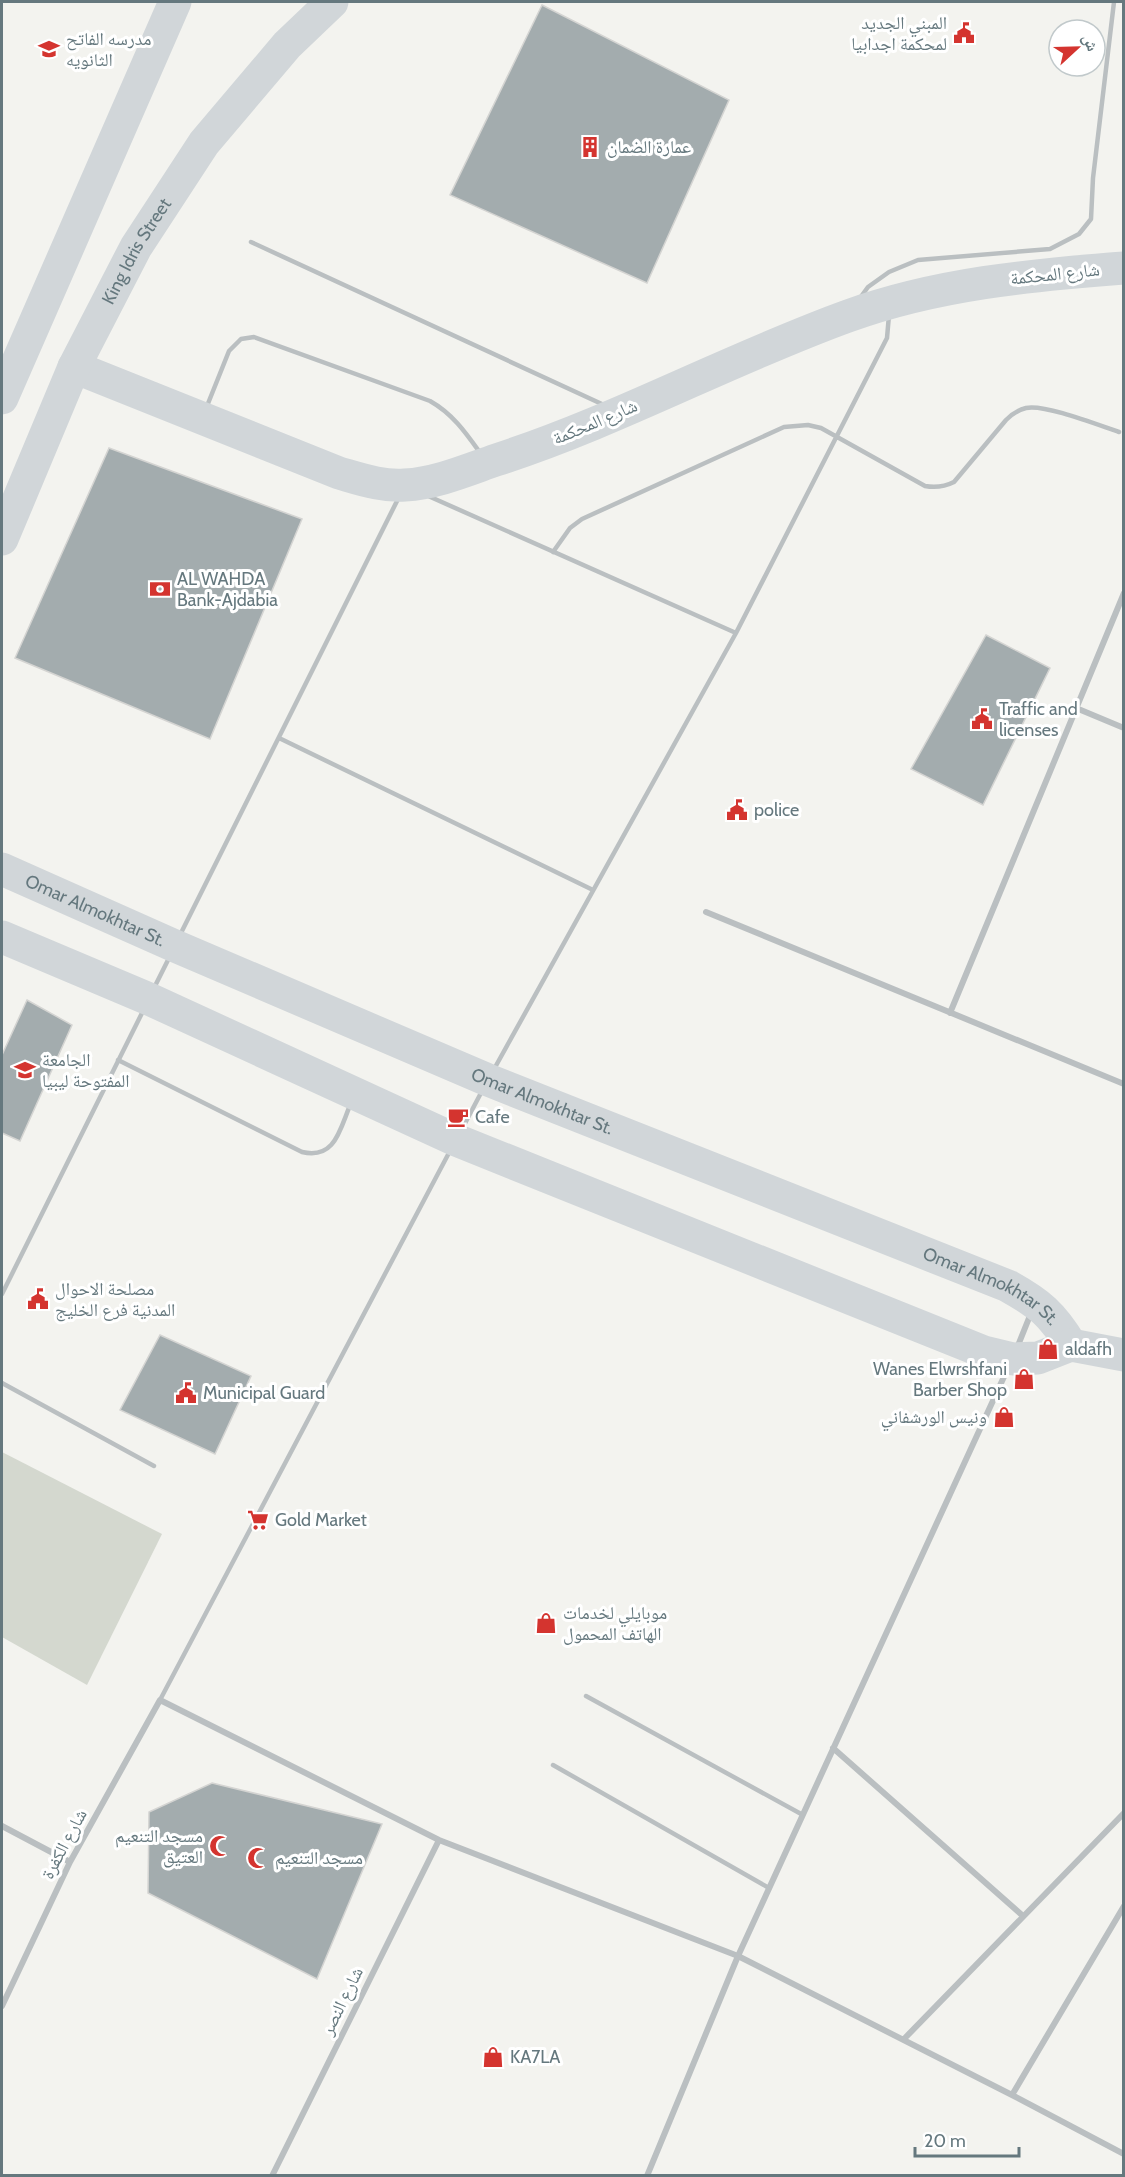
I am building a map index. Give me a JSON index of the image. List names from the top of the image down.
{
  "streets": {
    "main road": ["King Idris Street", "شارع المحكمة", "Omar Almokhtar St."],
    "street": ["شارع الكفرة", "شارع النصر"]
  },
  "crossings": [
    ["King Idris Street", "شارع المحكمة"]
  ],
  "places": {
    "public building": [
      "المبني الجديد لمحكمة اجدابيا",
      "Traffic and licenses",
      "police",
      "مصلحة الاحوال المدنية فرع الخليج",
      "Municipal Guard"
    ],
    "school or university": ["مدرسه الفاتح الثانويه", "الجامعة المفتوحة ليبيا"],
    "building": ["عمارة الضمان"],
    "bank": ["AL WAHDA Bank-Ajdabia"],
    "cafe": ["Cafe"],
    "shop": [
      "aldafh",
      "Wanes Elwrshfani Barber Shop",
      "ونيس الورشفاني",
      "موبايلي لخدمات الهاتف المحمول",
      "KA7LA"
    ],
    "supermarket": ["Gold Market"],
    "mosque": ["مسجد التنعيم العتيق", "مسجد التنعيم"]
  },
  "scale_bar": "20 m",
  "north": "right"
}
